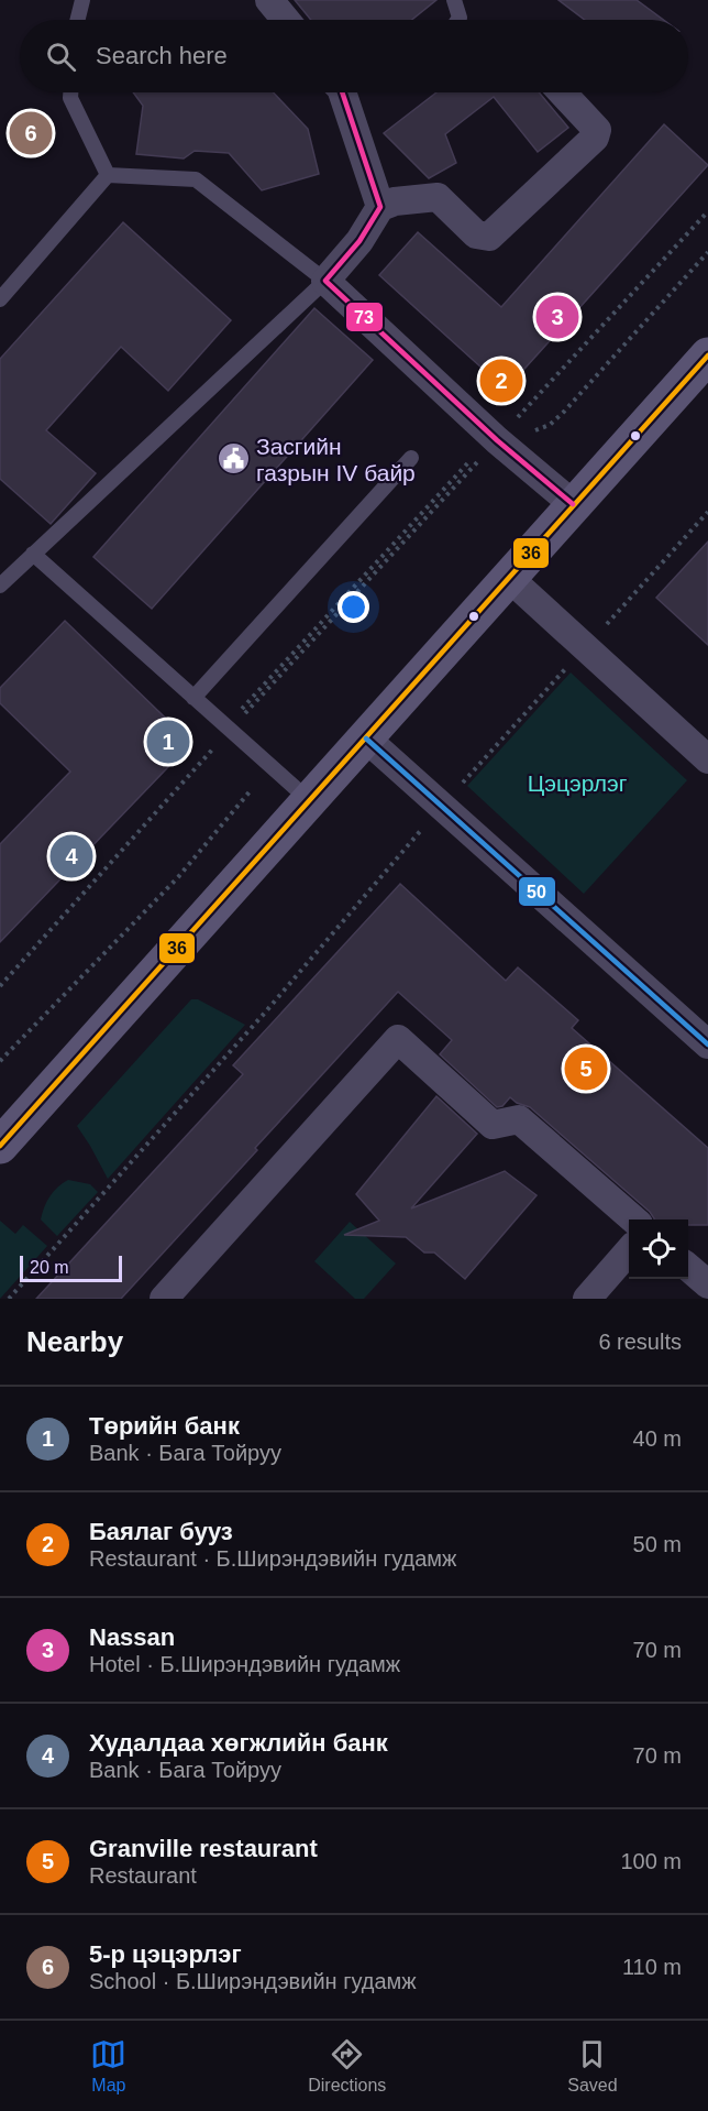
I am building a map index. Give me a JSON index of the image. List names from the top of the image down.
{
  "parks": ["Цэцэрлэг"],
  "places": {
    "public building": ["Засгийн газрын IV байр"]
  },
  "lines": ["transit line 73", "transit line 36", "transit line 50"],
  "scale_bar": "20 m",
  "page": {
    "search": "Search here",
    "pins": [
      "6",
      "3",
      "2",
      "1",
      "4",
      "5"
    ],
    "scale": "20 m",
    "heading": ["Nearby", "6 results"],
    "list": [
      {
        "mark": "1",
        "name": "Төрийн банк",
        "note": "Bank · Бага Тойруу",
        "value": "40 m"
      },
      {
        "mark": "2",
        "name": "Баялаг бууз",
        "note": "Restaurant · Б.Ширэндэвийн гудамж",
        "value": "50 m"
      },
      {
        "mark": "3",
        "name": "Nassan",
        "note": "Hotel · Б.Ширэндэвийн гудамж",
        "value": "70 m"
      },
      {
        "mark": "4",
        "name": "Худалдаа хөгжлийн банк",
        "note": "Bank · Бага Тойруу",
        "value": "70 m"
      },
      {
        "mark": "5",
        "name": "Granville restaurant",
        "note": "Restaurant",
        "value": "100 m"
      },
      {
        "mark": "6",
        "name": "5-р цэцэрлэг",
        "note": "School · Б.Ширэндэвийн гудамж",
        "value": "110 m"
      }
    ],
    "nav": ["Map", "Directions", "Saved"]
  }
}
